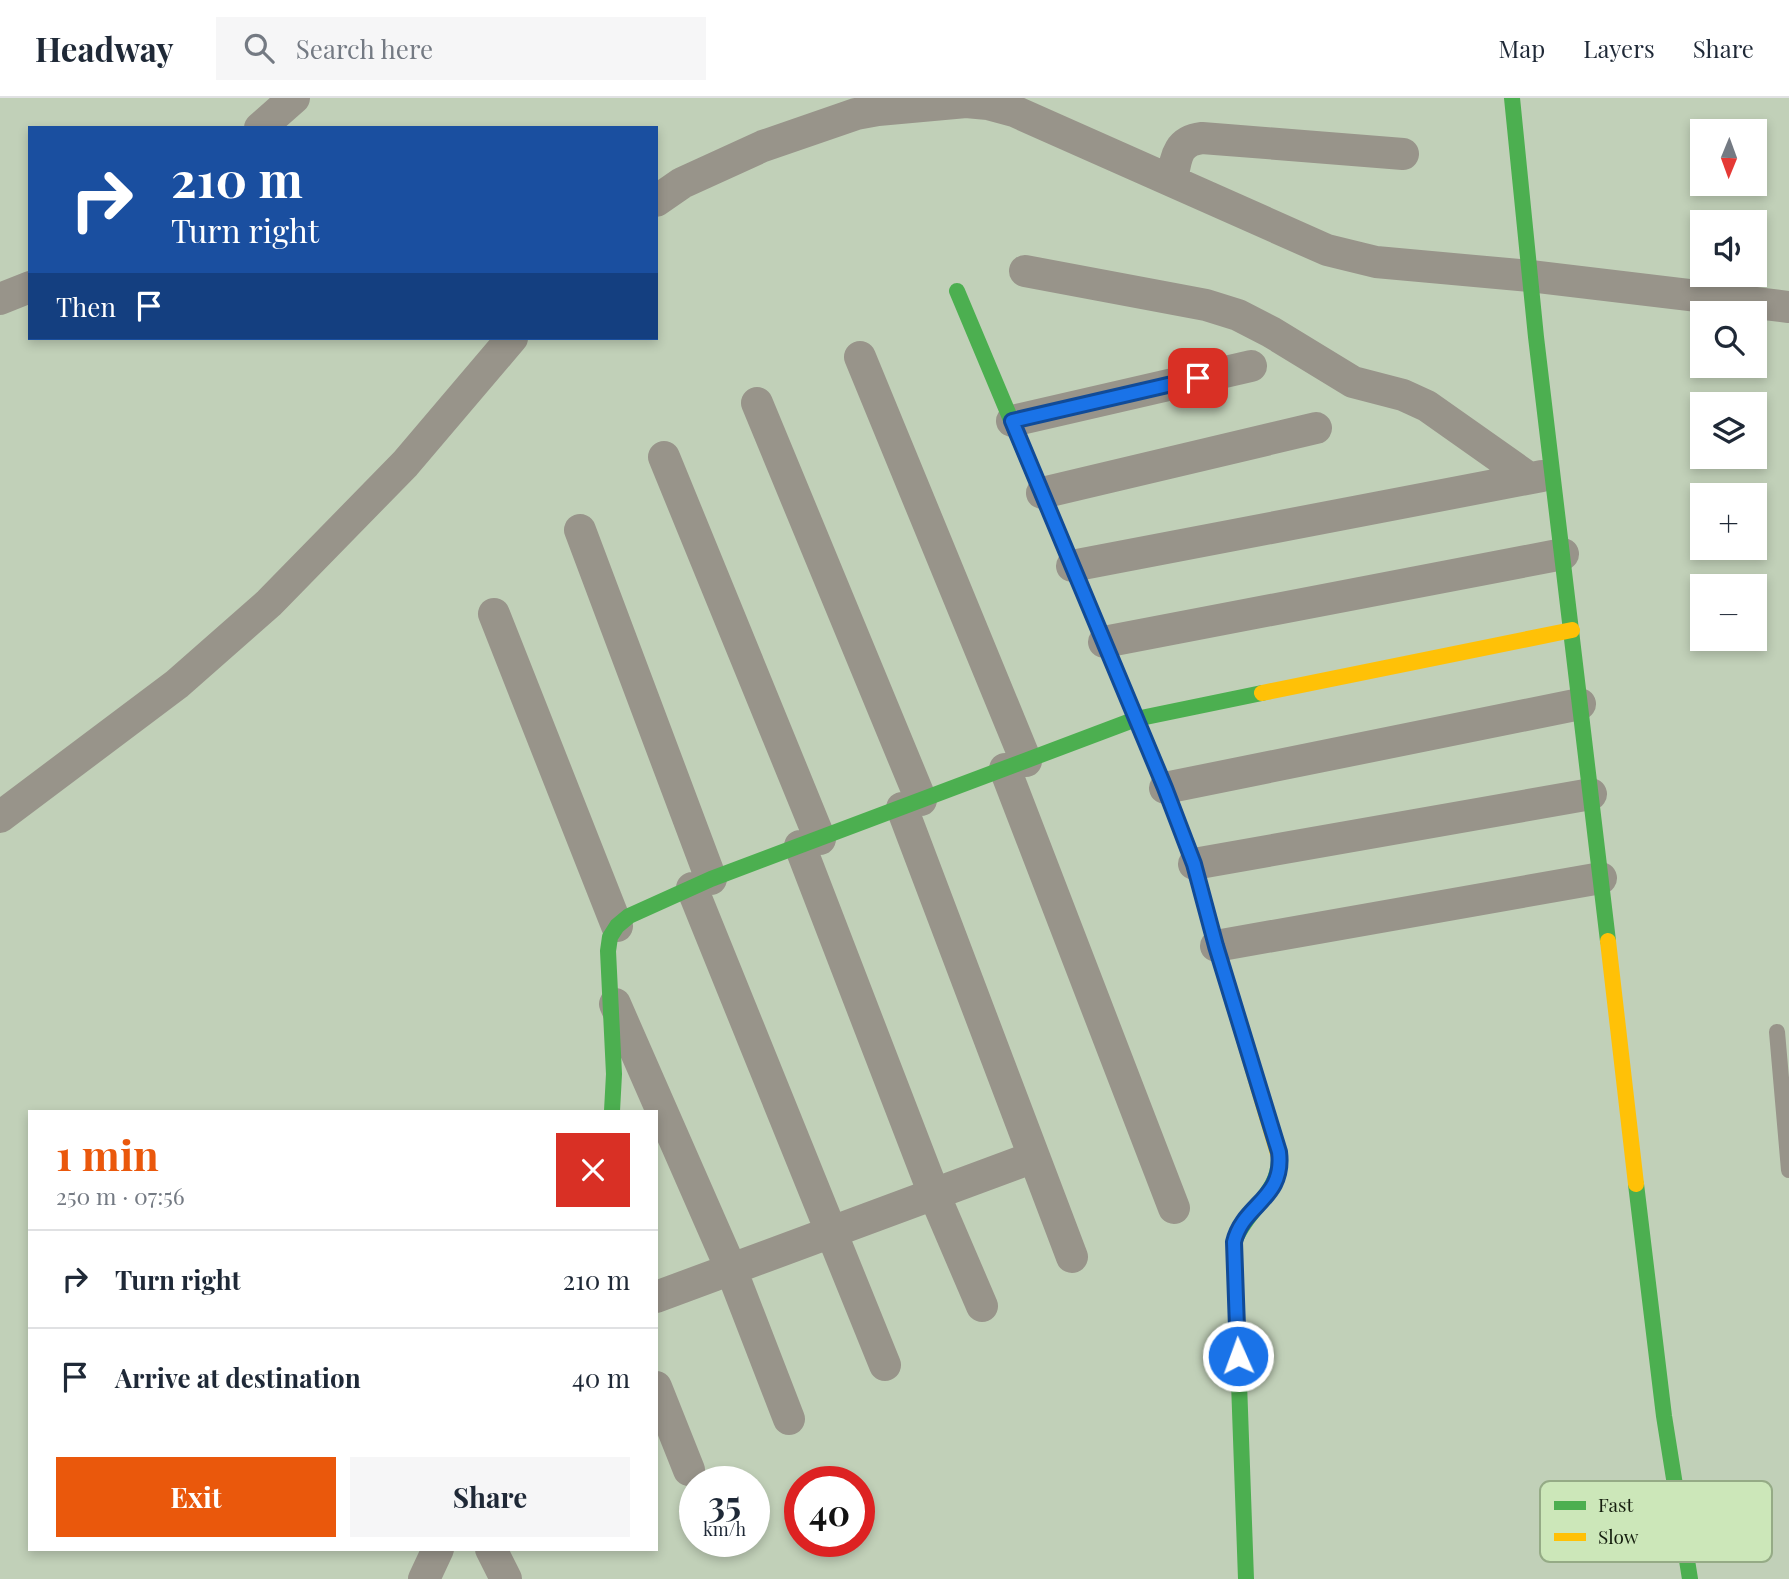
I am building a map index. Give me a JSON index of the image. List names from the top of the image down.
{
  "legend": ["Fast", "Slow"],
  "north": "bottom",
  "page": {
    "header": "Headway",
    "search": "Search here",
    "nav": ["Map", "Layers", "Share"],
    "map_buttons": ["+", "−"],
    "turn": ["210 m", "Turn right"],
    "then": "Then",
    "heading": ["1 min", "250 m · 07:56"],
    "list": [
      {
        "name": "Turn right",
        "value": "210 m"
      },
      {
        "name": "Arrive at destination",
        "value": "40 m"
      }
    ],
    "buttons": ["Exit", "Share"],
    "speed": "35 km/h",
    "limit": "40"
  }
}
